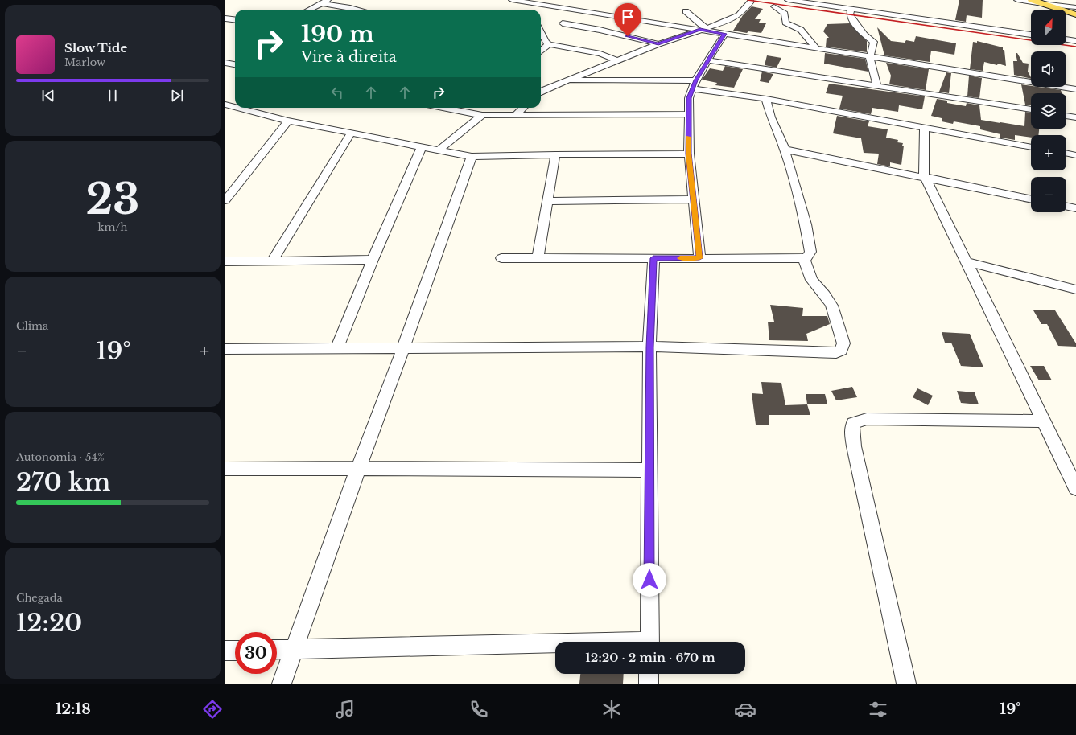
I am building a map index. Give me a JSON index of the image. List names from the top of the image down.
{
  "north": "top right",
  "page": {
    "map_buttons": ["+", "−"],
    "turn": ["190 m", "Vire à direita"],
    "song": ["Slow Tide", "Marlow"],
    "tile": [
      ["23", "km/h"],
      "Clima",
      ["Autonomia · 54%", "270 km"],
      ["Chegada", "12:20"]
    ],
    "heat": ["−", "19°", "+"],
    "limit": "30",
    "trip": "12:20 · 2 min · 670 m",
    "tabs": ["12:18", "19°"]
  }
}
